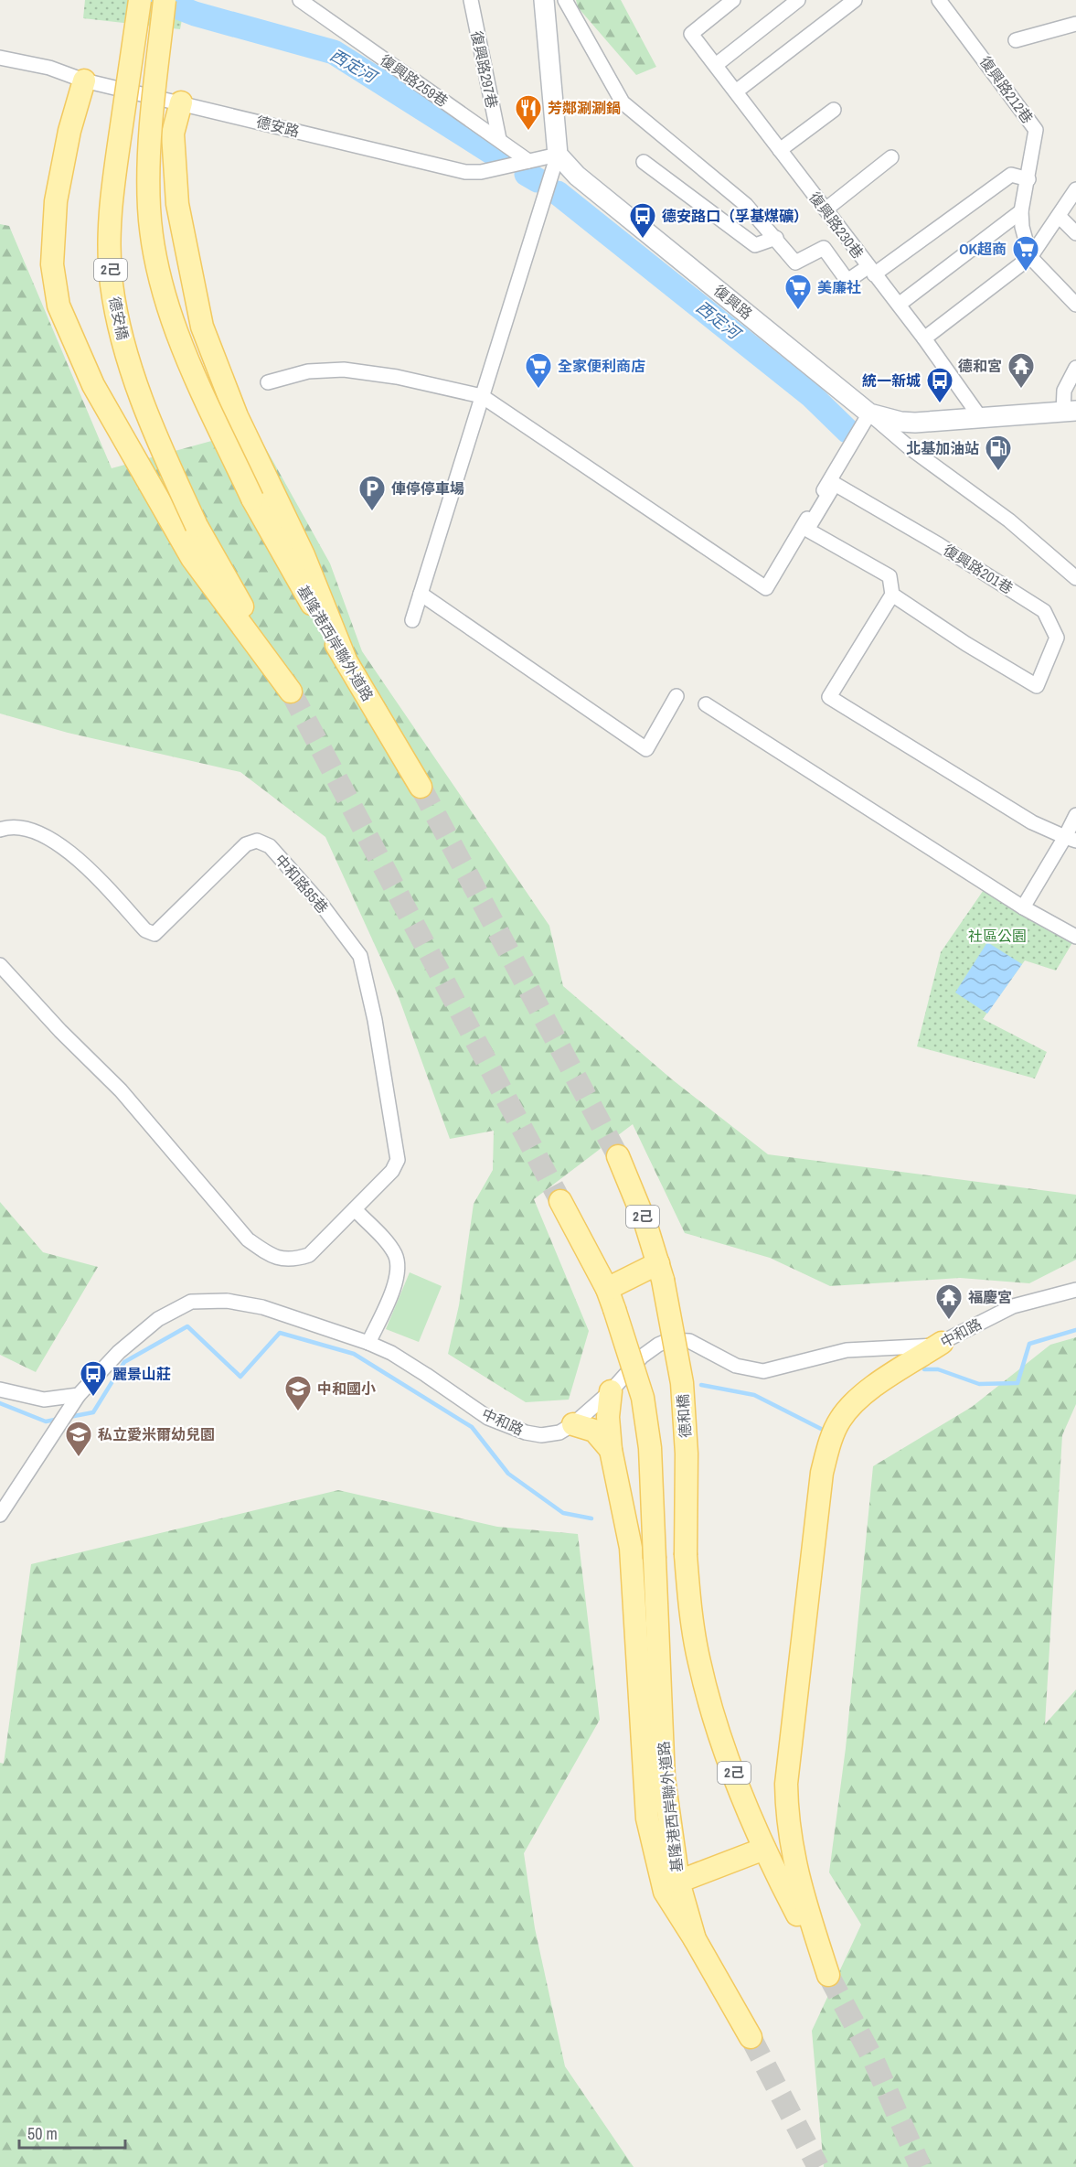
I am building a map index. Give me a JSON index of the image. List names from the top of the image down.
{
  "streets": {
    "main road": [
      "2己",
      "德安橋",
      "基隆港西岸聯外道路",
      "德和橋"
    ],
    "street": [
      "復興路297巷",
      "復興路259巷",
      "復興路212巷",
      "德安路",
      "復興路230巷",
      "復興路",
      "復興路201巷",
      "中和路85巷",
      "中和路"
    ]
  },
  "crossings": [
    ["復興路297巷", "復興路259巷"],
    ["復興路259巷", "德安路"],
    ["德安路", "復興路"],
    ["德安路", "德安橋"],
    ["復興路230巷", "復興路"],
    ["2己", "德和橋"]
  ],
  "water": ["西定河"],
  "parks": ["社區公園"],
  "places": {
    "restaurant": ["芳鄰涮涮鍋"],
    "bus stop": ["德安路口（孚基煤礦）", "統一新城", "麗景山莊"],
    "supermarket": ["OK超商", "美廉社", "全家便利商店"],
    "temple": ["德和宮", "福慶宮"],
    "fuel station": ["北基加油站"],
    "parking": ["俥停停車場"],
    "school or university": ["中和國小", "私立愛米爾幼兒園"]
  },
  "scale_bar": "50 m"
}
